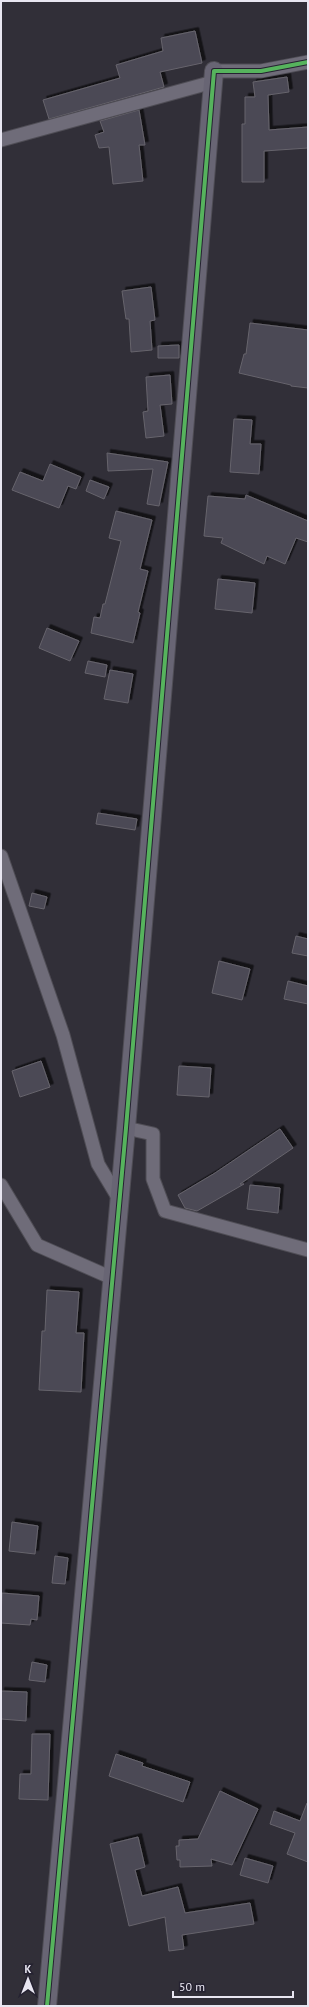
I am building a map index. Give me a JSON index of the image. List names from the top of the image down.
{
  "scale_bar": "50 m",
  "north": "top"
}
